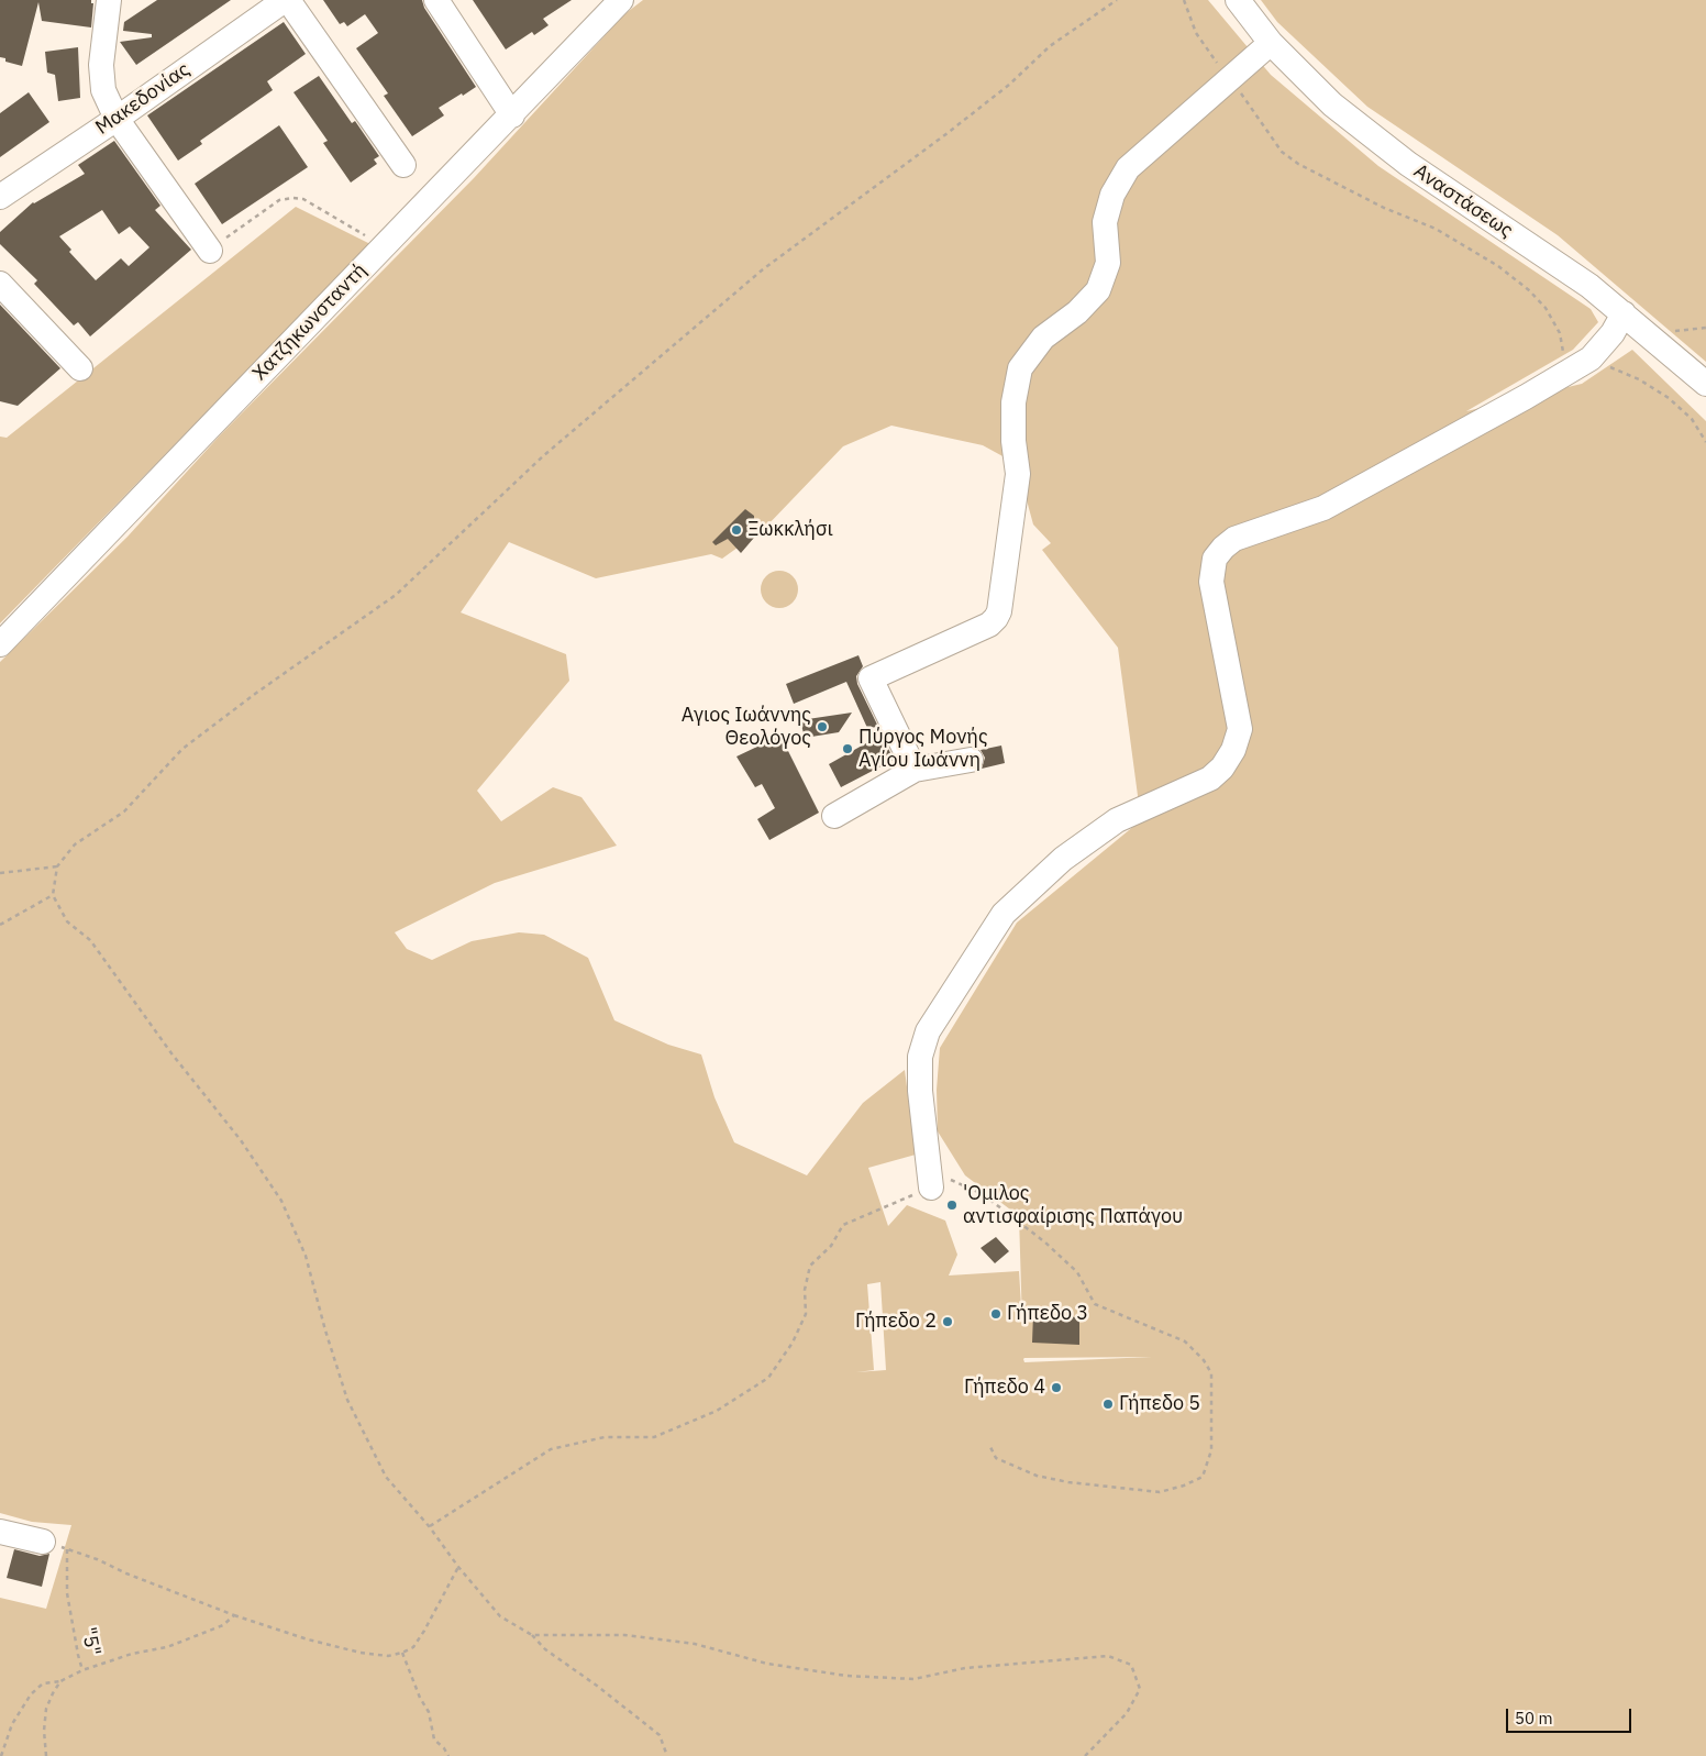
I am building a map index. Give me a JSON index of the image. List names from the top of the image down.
{
  "streets": {
    "street": ["Μακεδονίας", "Αναστάσεως", "Χατζηκωνσταντή"],
    "path": ["\"5\""]
  },
  "places": [
    "Ξωκκλήσι",
    "Αγιος Ιωάννης Θεολόγος",
    "Πύργος Μονής Αγίου Ιωάννη",
    "'Ομιλος αντισφαίρισης Παπάγου",
    "Γήπεδο 3",
    "Γήπεδο 2",
    "Γήπεδο 4",
    "Γήπεδο 5"
  ],
  "scale_bar": "50 m"
}
